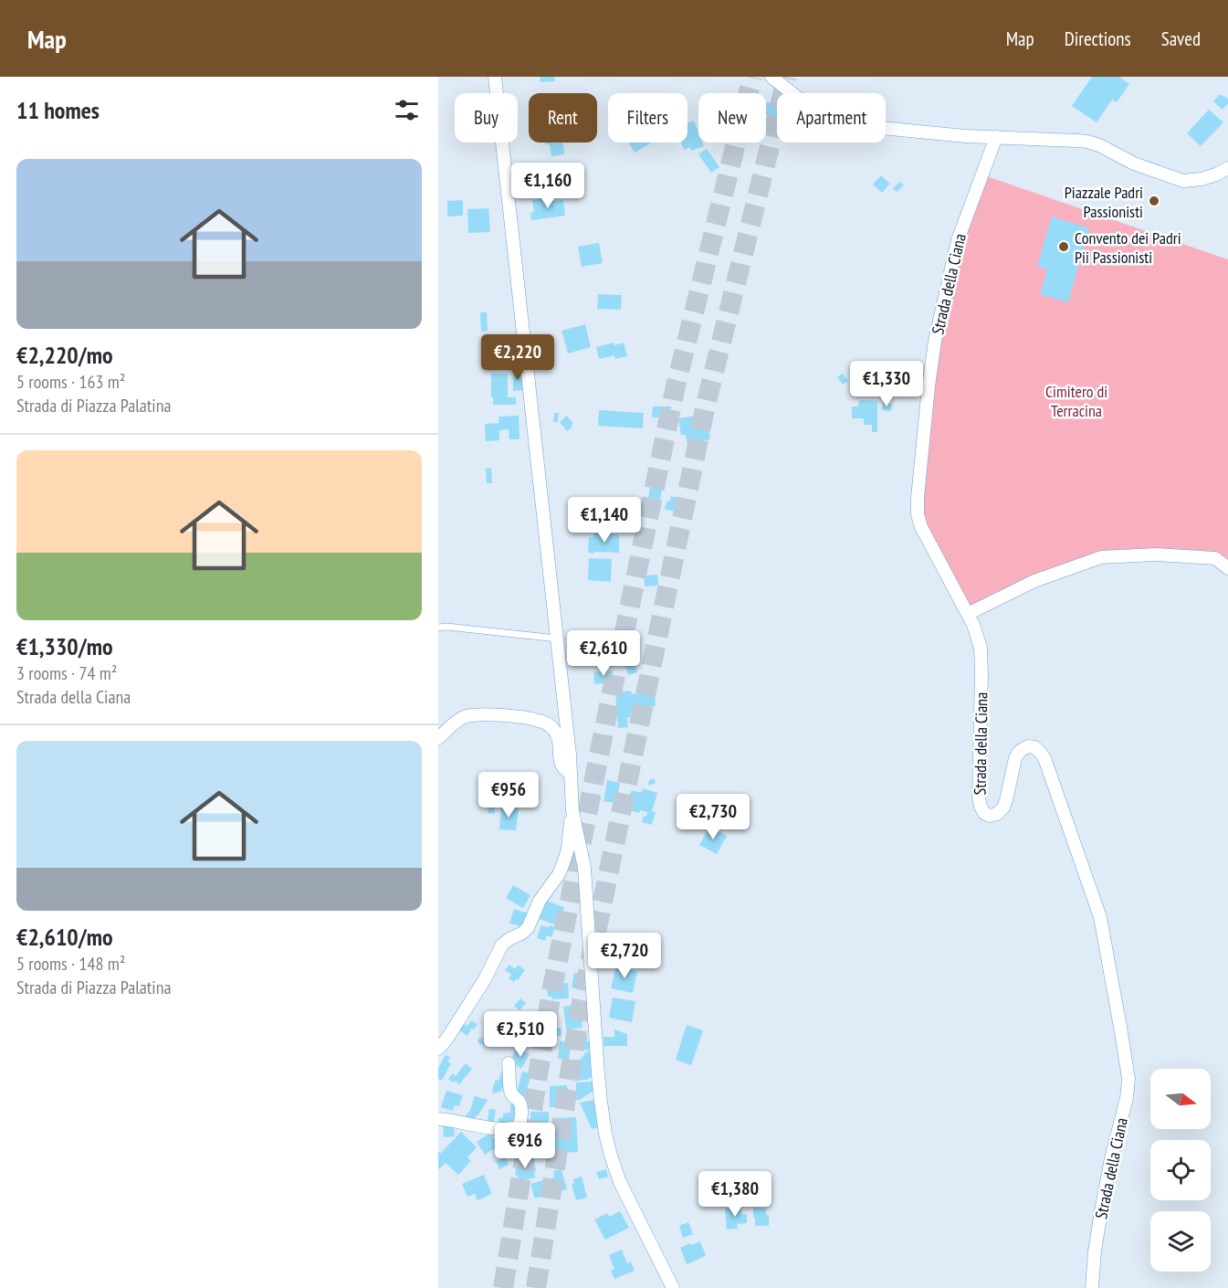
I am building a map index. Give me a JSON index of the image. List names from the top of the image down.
{
  "streets": {
    "street": ["Strada della Ciana"]
  },
  "parks": ["Cimitero di Terracina"],
  "places": ["Piazzale Padri Passionisti", "Convento dei Padri Pii Passionisti"],
  "north": "right",
  "page": {
    "header": "Map",
    "nav": ["Map", "Directions", "Saved"],
    "heading": "11 homes",
    "chip": [
      "Buy",
      "Rent",
      "Filters",
      "New",
      "Apartment"
    ],
    "list": [
      {
        "name": "€2,220/mo",
        "note": "5 rooms · 163 m² · Strada di Piazza Palatina"
      },
      {
        "name": "€1,330/mo",
        "note": "3 rooms · 74 m² · Strada della Ciana"
      },
      {
        "name": "€2,610/mo",
        "note": "5 rooms · 148 m² · Strada di Piazza Palatina"
      }
    ],
    "price": [
      "€1,160",
      "€2,220",
      "€1,330",
      "€1,140",
      "€2,610",
      "€956",
      "€2,730",
      "€2,720",
      "€2,510",
      "€916",
      "€1,380"
    ]
  }
}
